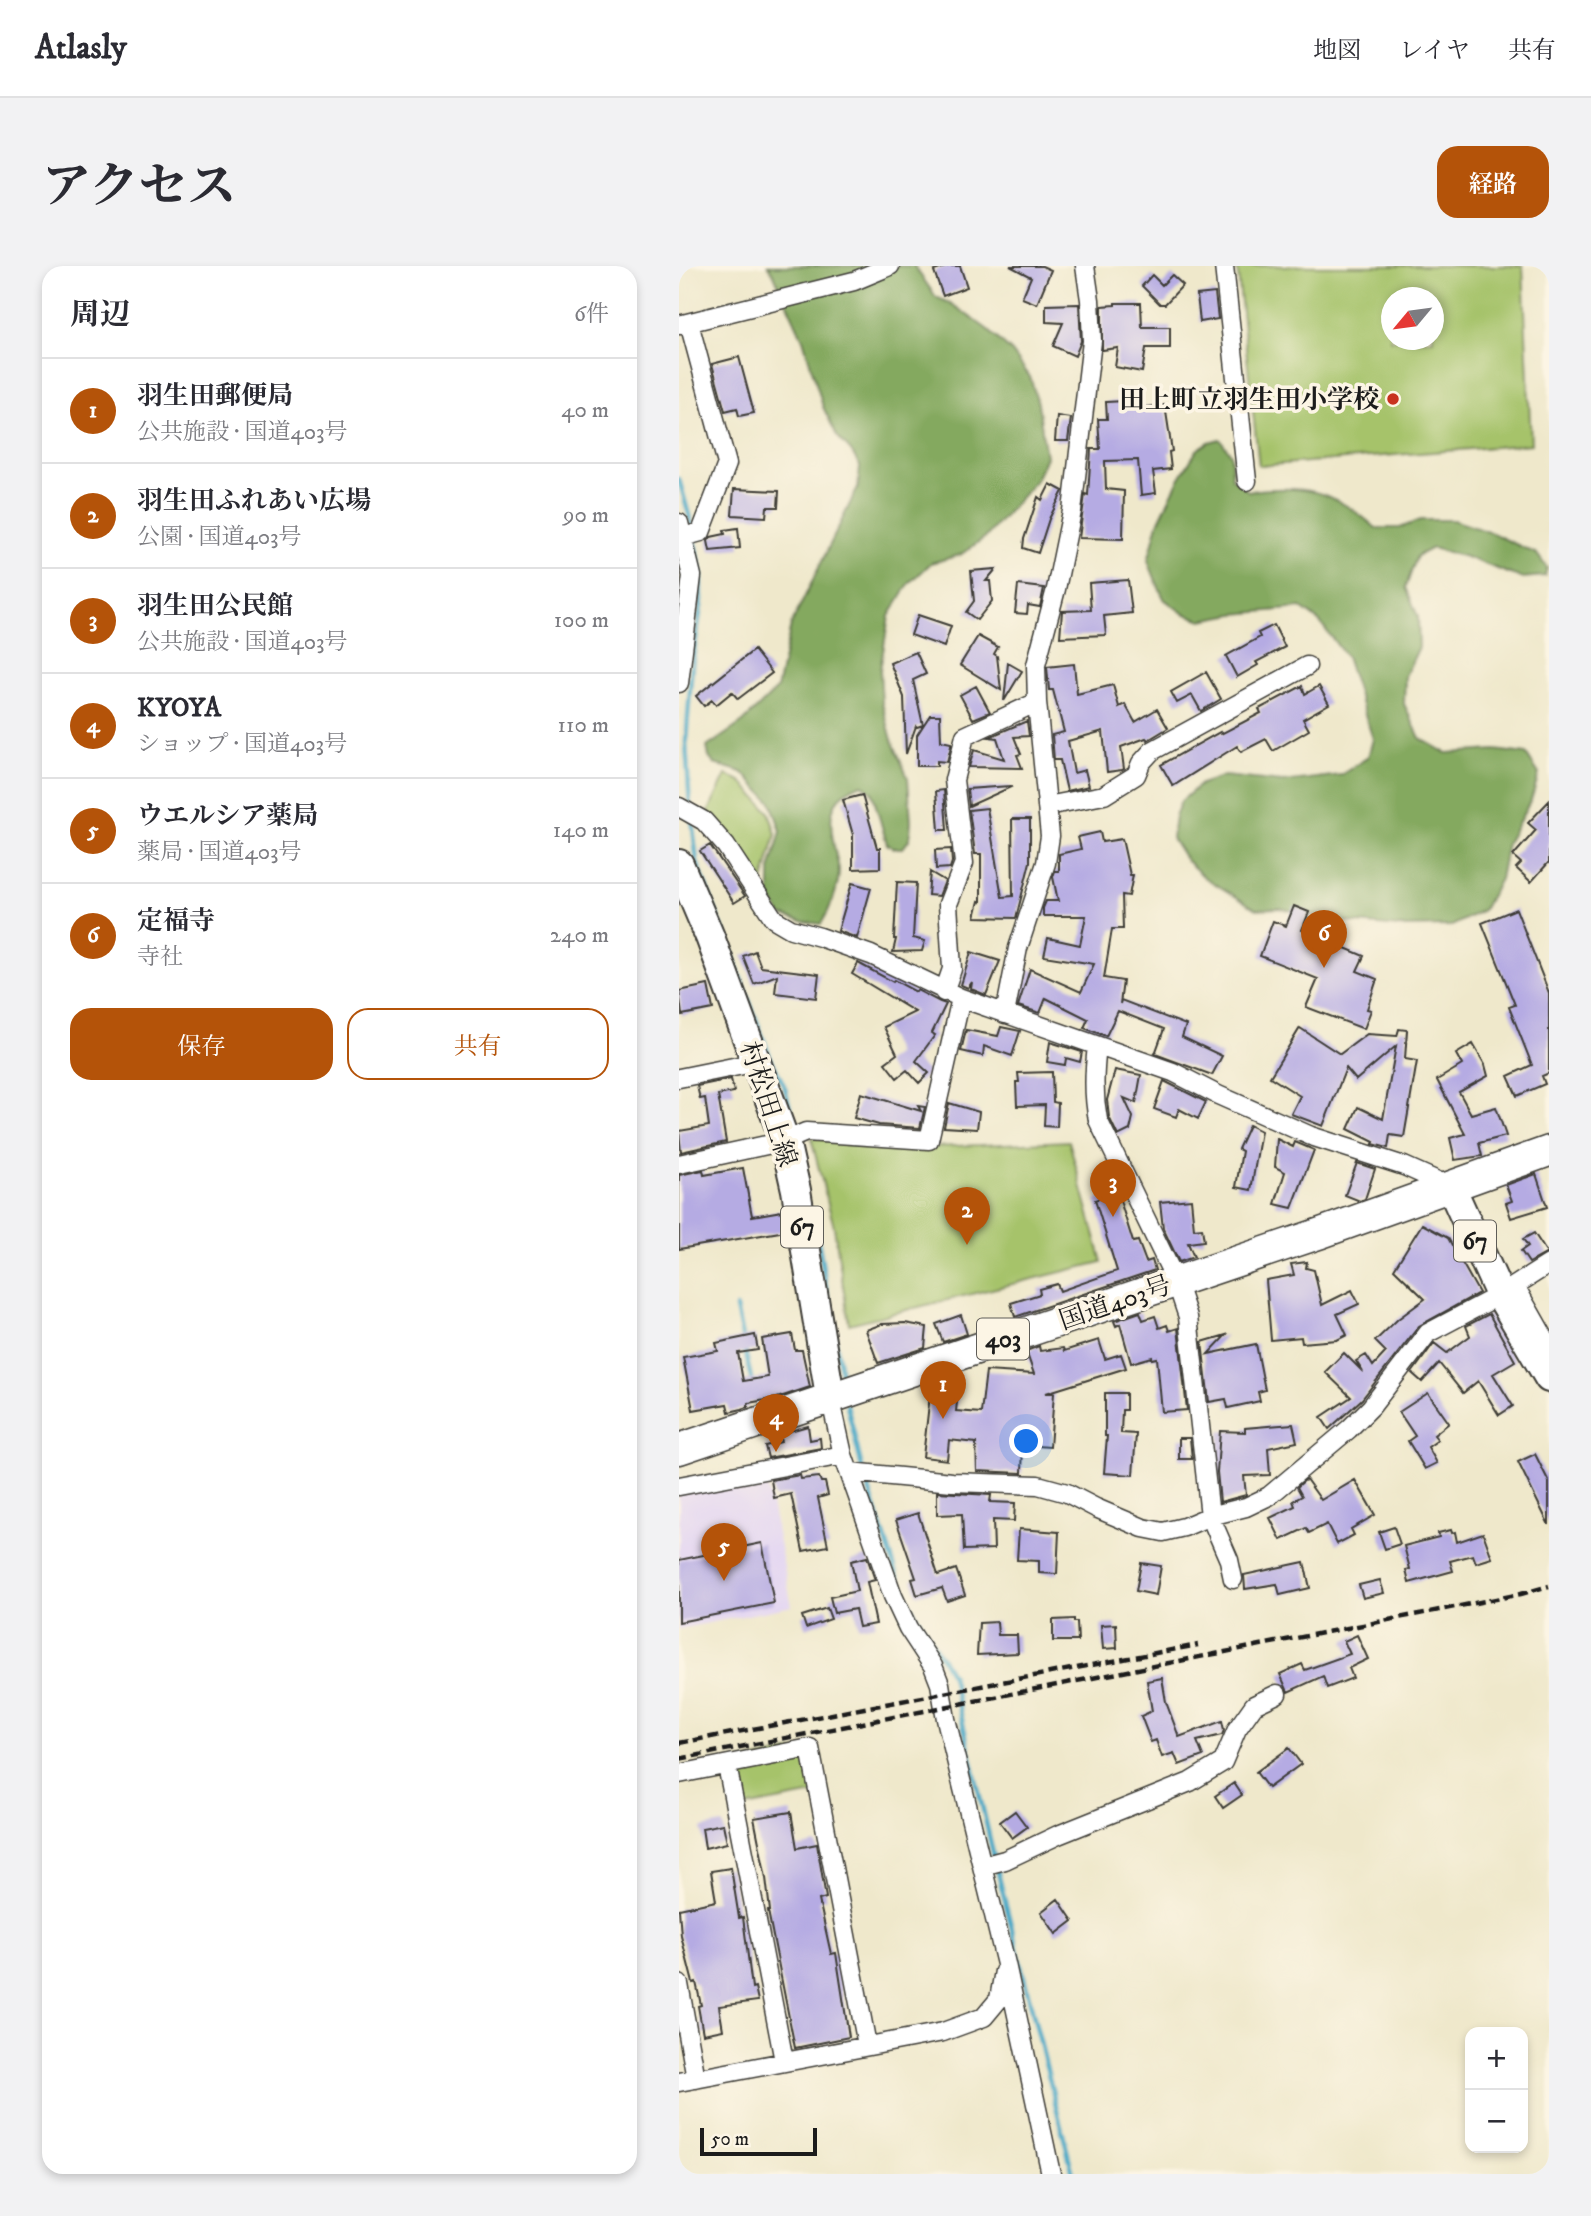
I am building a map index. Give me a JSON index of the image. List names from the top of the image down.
{
  "streets": {
    "highway": ["国道403号", "403"],
    "main road": ["村松田上線", "67"]
  },
  "crossings": [
    ["村松田上線", "国道403号"],
    ["67", "国道403号"]
  ],
  "places": ["田上町立羽生田小学校"],
  "scale_bar": "50 m",
  "north": "bottom left",
  "page": {
    "header": "Atlasly",
    "nav": ["地図", "レイヤ", "共有"],
    "title": "アクセス",
    "buttons": [
      "経路",
      ["保存", "共有"]
    ],
    "heading": ["周辺", "6件"],
    "list": [
      {
        "mark": "1",
        "name": "羽生田郵便局",
        "note": "公共施設 · 国道403号",
        "value": "40 m"
      },
      {
        "mark": "2",
        "name": "羽生田ふれあい広場",
        "note": "公園 · 国道403号",
        "value": "90 m"
      },
      {
        "mark": "3",
        "name": "羽生田公民館",
        "note": "公共施設 · 国道403号",
        "value": "100 m"
      },
      {
        "mark": "4",
        "name": "KYOYA",
        "note": "ショップ · 国道403号",
        "value": "110 m"
      },
      {
        "mark": "5",
        "name": "ウエルシア薬局",
        "note": "薬局 · 国道403号",
        "value": "140 m"
      },
      {
        "mark": "6",
        "name": "定福寺",
        "note": "寺社",
        "value": "240 m"
      }
    ],
    "pins": [
      "6",
      "3",
      "2",
      "1",
      "4",
      "5"
    ],
    "map_buttons": ["+", "−"],
    "scale": "50 m"
  }
}
